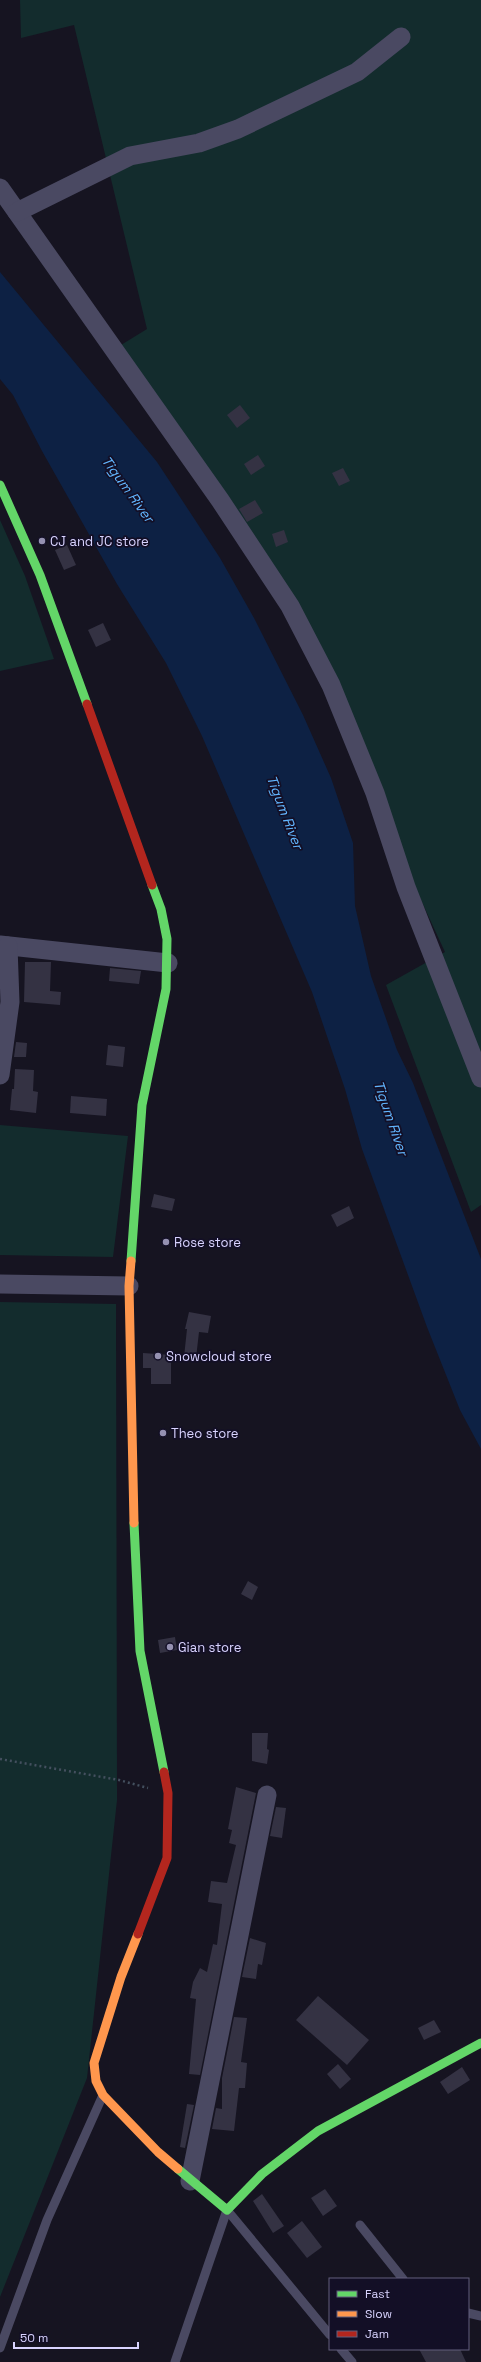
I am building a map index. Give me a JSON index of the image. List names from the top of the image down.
{
  "water": ["Tigum River"],
  "places": [
    "CJ and JC store",
    "Rose store",
    "Snowcloud store",
    "Theo store",
    "Gian store"
  ],
  "legend": ["Fast", "Slow", "Jam"],
  "scale_bar": "50 m"
}
